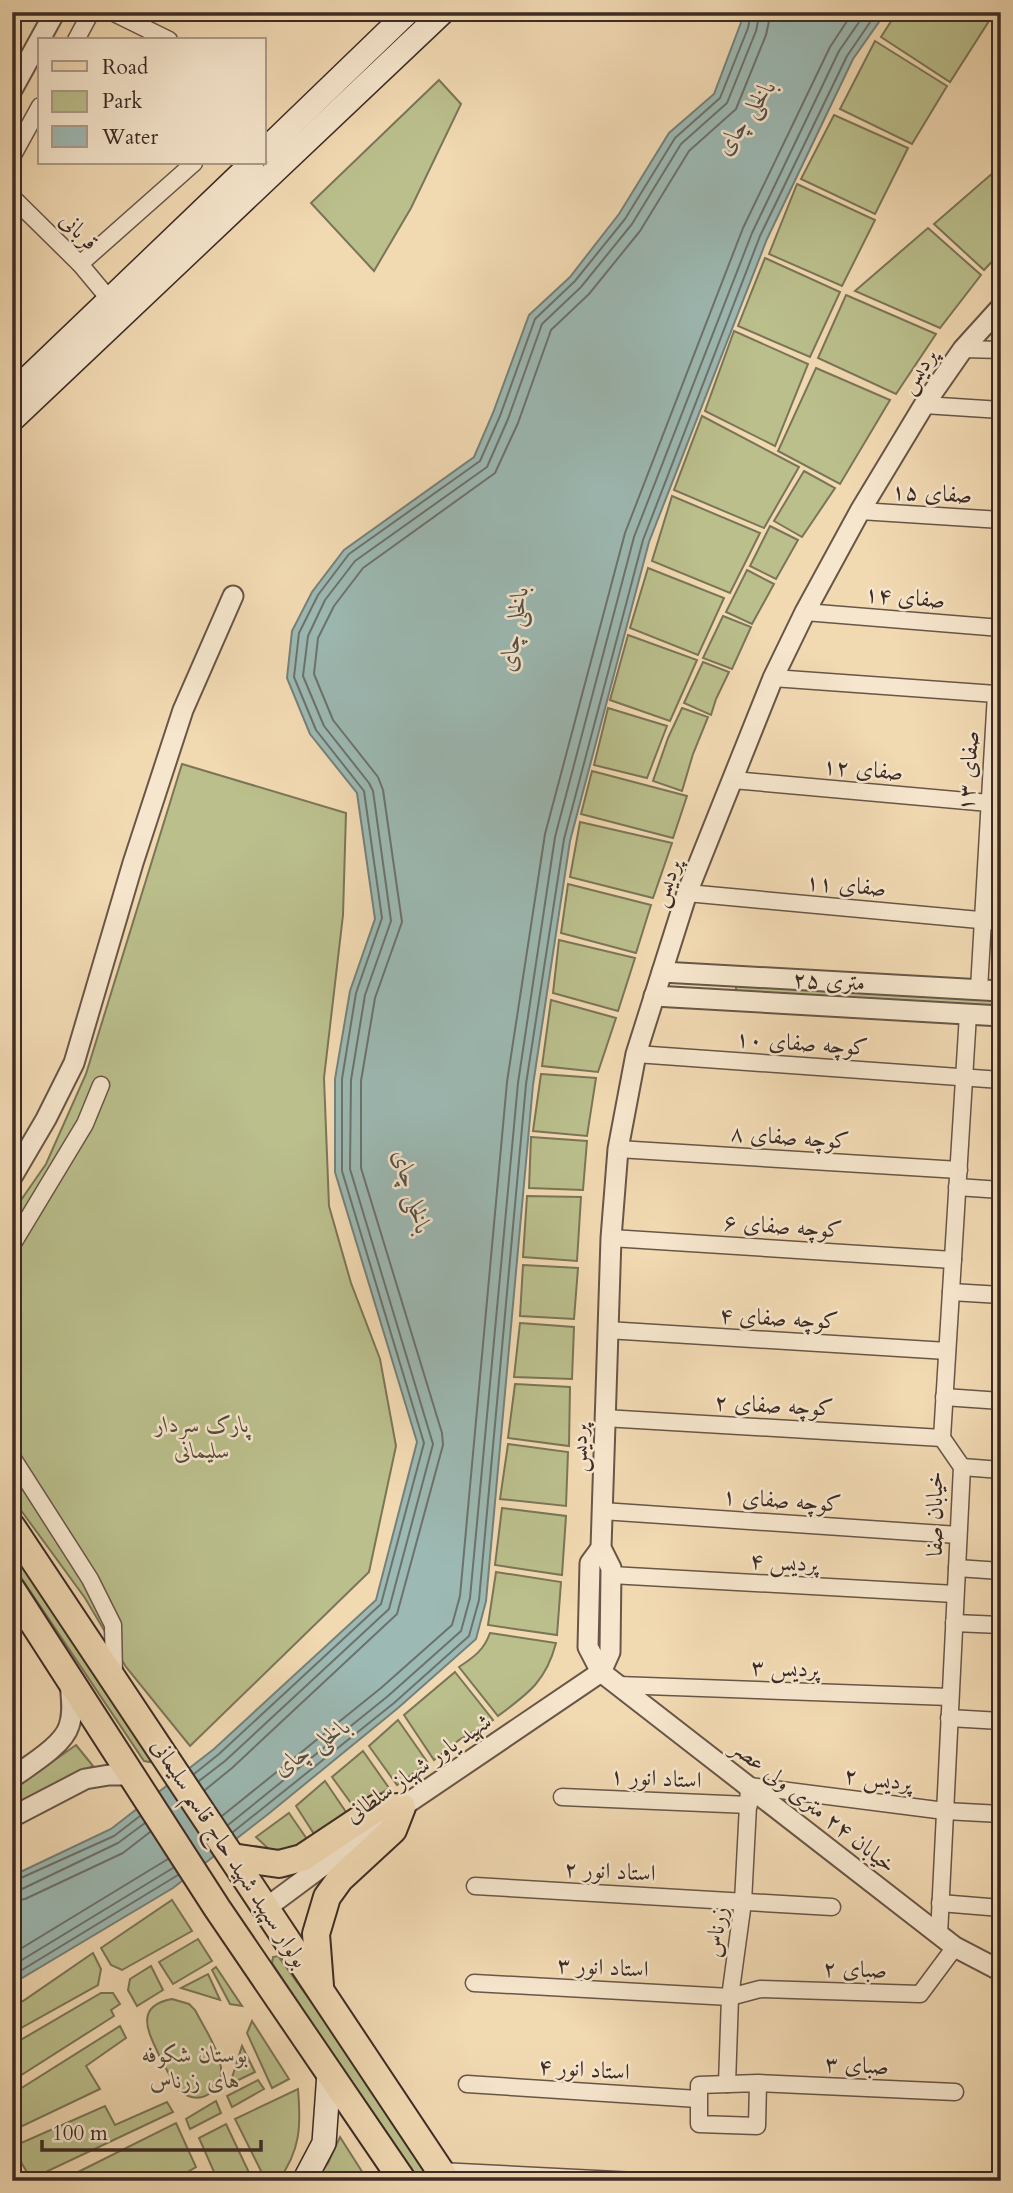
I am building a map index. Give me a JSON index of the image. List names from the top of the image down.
{
  "streets": {
    "main road": ["بولوار سپهبد شهید حاج قاسم سلیمانی"],
    "street": [
      "قربانی",
      "پردیس",
      "صفای ۱۵",
      "صفای ۱۴",
      "صفای ۱۲",
      "صفای ۱۳",
      "صفای ۱۱",
      "۲۵ متری",
      "کوچه صفای ۱۰",
      "کوچه صفای ۸",
      "کوچه صفای ۶",
      "کوچه صفای ۴",
      "کوچه صفای ۲",
      "کوچه صفای ۱",
      "خیابان صفا",
      "پردیس ۴",
      "پردیس ۳",
      "شهید یاور شهباز سلطانی",
      "استاد انور ۱",
      "پردیس ۲",
      "خیابان ۲۴ متری ولی عصر",
      "استاد انور ۲",
      "زرناس",
      "استاد انور ۳",
      "صبای ۲",
      "صبای ۳",
      "استاد انور ۴"
    ]
  },
  "crossings": [
    ["پردیس", "صفای ۱۵"],
    ["پردیس", "صفای ۱۴"],
    ["پردیس", "صفای ۱۲"],
    ["پردیس", "صفای ۱۳"],
    ["پردیس", "صفای ۱۱"],
    ["پردیس", "۲۵ متری"],
    ["پردیس", "کوچه صفای ۱۰"],
    ["پردیس", "کوچه صفای ۸"],
    ["پردیس", "کوچه صفای ۶"],
    ["پردیس", "کوچه صفای ۴"],
    ["پردیس", "کوچه صفای ۲"],
    ["پردیس", "کوچه صفای ۱"],
    ["پردیس", "پردیس ۴"],
    ["پردیس", "شهید یاور شهباز سلطانی"],
    ["پردیس", "خیابان ۲۴ متری ولی عصر"],
    ["صفای ۱۲", "صفای ۱۳"],
    ["صفای ۱۳", "صفای ۱۱"],
    ["صفای ۱۳", "۲۵ متری"],
    ["۲۵ متری", "خیابان صفا"],
    ["کوچه صفای ۱۰", "خیابان صفا"],
    ["کوچه صفای ۸", "خیابان صفا"],
    ["کوچه صفای ۶", "خیابان صفا"],
    ["کوچه صفای ۴", "خیابان صفا"],
    ["کوچه صفای ۲", "خیابان صفا"],
    ["کوچه صفای ۱", "خیابان صفا"],
    ["خیابان صفا", "پردیس ۴"],
    ["خیابان صفا", "پردیس ۳"],
    ["خیابان صفا", "پردیس ۲"],
    ["خیابان صفا", "خیابان ۲۴ متری ولی عصر"],
    ["پردیس ۳", "خیابان ۲۴ متری ولی عصر"],
    ["شهید یاور شهباز سلطانی", "خیابان ۲۴ متری ولی عصر"],
    ["شهید یاور شهباز سلطانی", "بولوار سپهبد شهید حاج قاسم سلیمانی"],
    ["استاد انور ۱", "پردیس ۲"],
    ["استاد انور ۱", "خیابان ۲۴ متری ولی عصر"],
    ["استاد انور ۱", "زرناس"],
    ["پردیس ۲", "خیابان ۲۴ متری ولی عصر"],
    ["پردیس ۲", "زرناس"],
    ["خیابان ۲۴ متری ولی عصر", "زرناس"],
    ["خیابان ۲۴ متری ولی عصر", "صبای ۲"],
    ["استاد انور ۲", "زرناس"],
    ["زرناس", "استاد انور ۳"],
    ["زرناس", "صبای ۲"],
    ["استاد انور ۳", "صبای ۲"]
  ],
  "water": ["بالخلی چای"],
  "parks": ["پارک سردار سلیمانی", "بوستان شکوفه های زرناس"],
  "legend": ["Road", "Park", "Water"],
  "scale_bar": "100 m"
}
